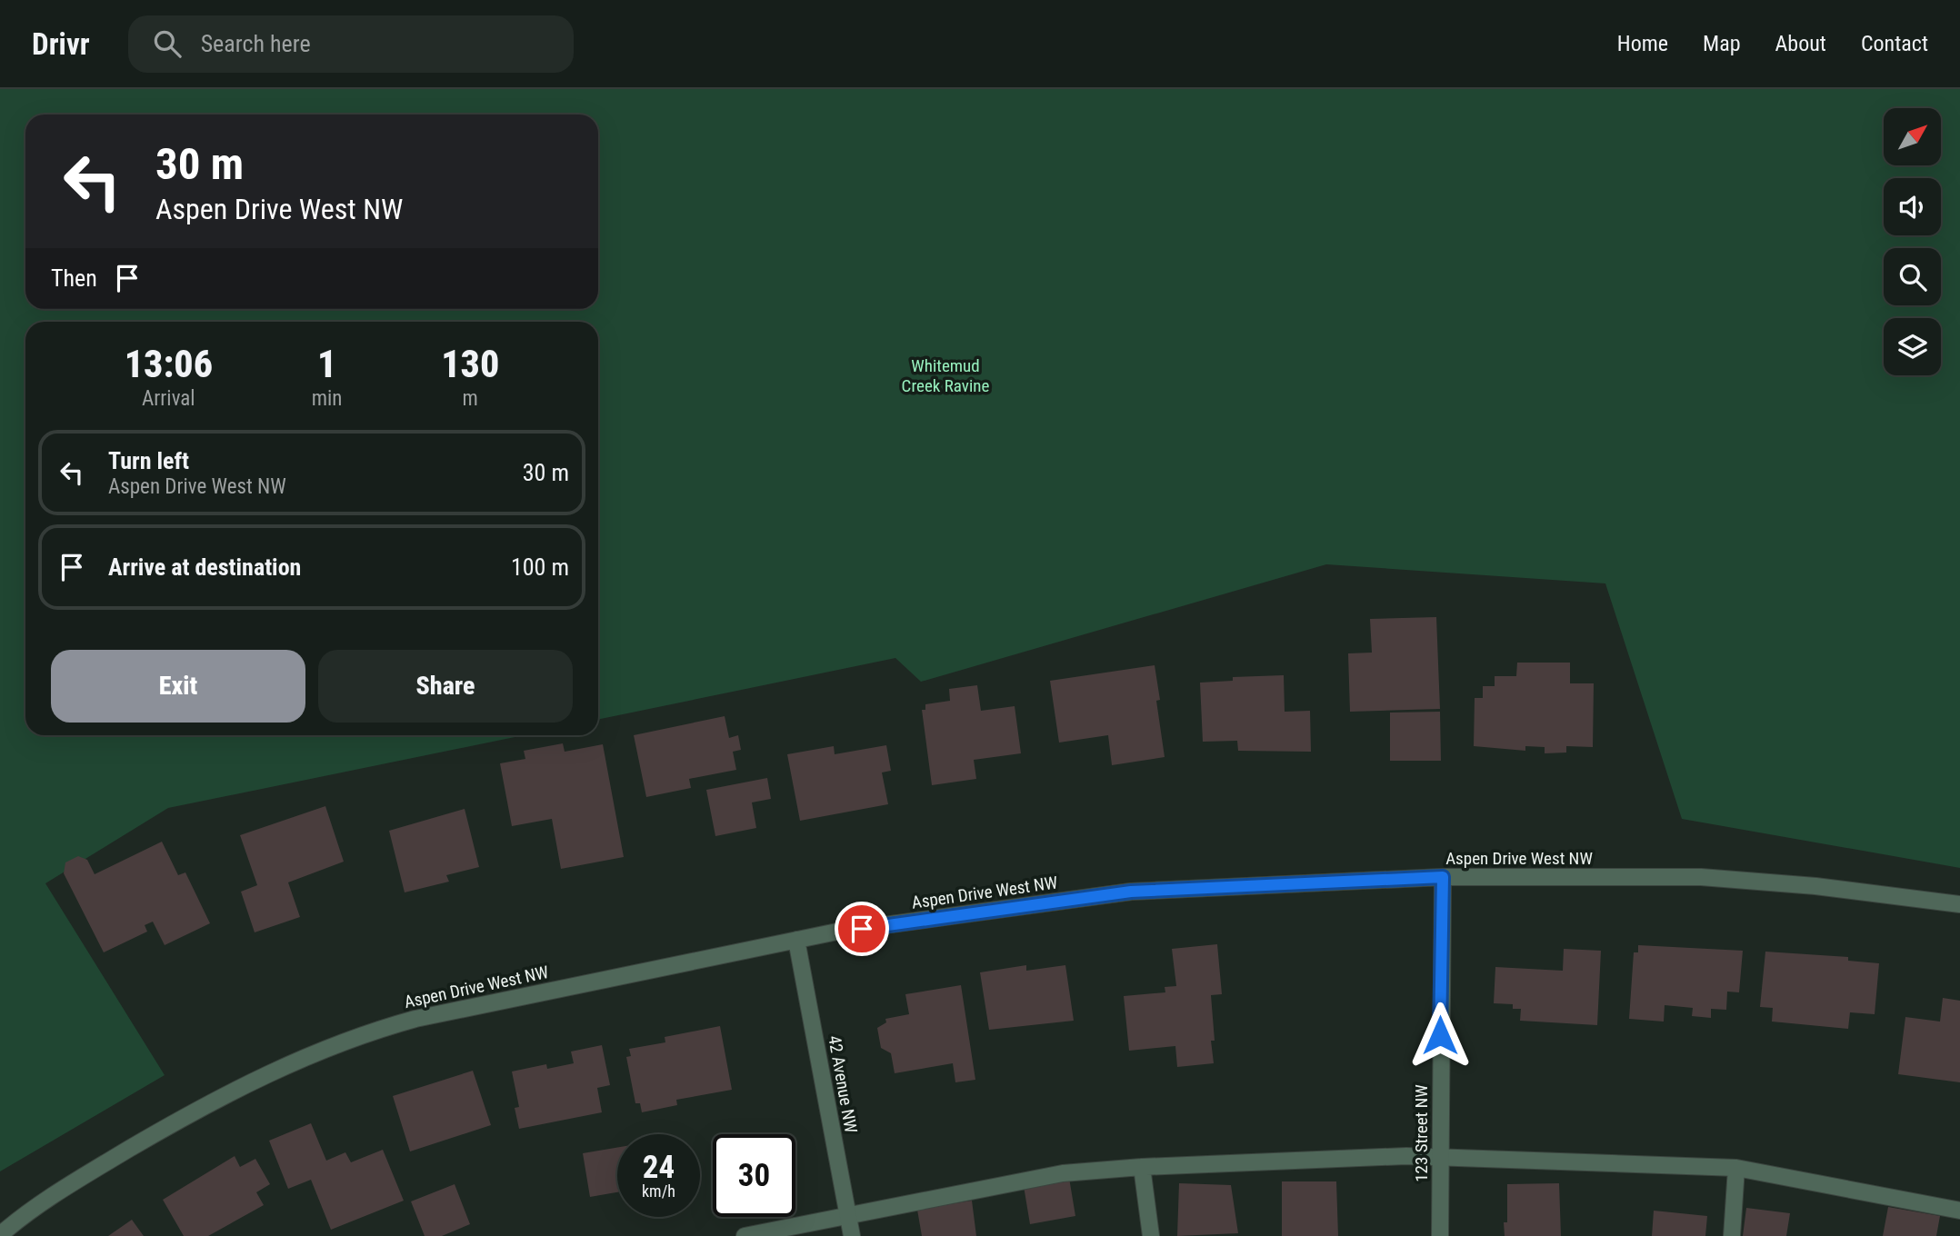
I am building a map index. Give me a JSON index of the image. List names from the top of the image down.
{
  "streets": {
    "street": ["Aspen Drive West NW", "42 Avenue NW", "123 Street NW"]
  },
  "crossings": [
    ["Aspen Drive West NW", "42 Avenue NW"],
    ["Aspen Drive West NW", "123 Street NW"]
  ],
  "parks": ["Whitemud Creek Ravine"],
  "north": "top right",
  "page": {
    "header": "Drivr",
    "search": "Search here",
    "nav": [
      "Home",
      "Map",
      "About",
      "Contact"
    ],
    "turn": ["30 m", "Aspen Drive West NW"],
    "then": "Then",
    "eta": [
      "13:06",
      "Arrival",
      "1",
      "min",
      "130",
      "m"
    ],
    "list": [
      {
        "name": "Turn left",
        "note": "Aspen Drive West NW",
        "value": "30 m"
      },
      {
        "name": "Arrive at destination",
        "value": "100 m"
      }
    ],
    "buttons": ["Exit", "Share"],
    "speed": "24 km/h",
    "limit": "30"
  }
}
